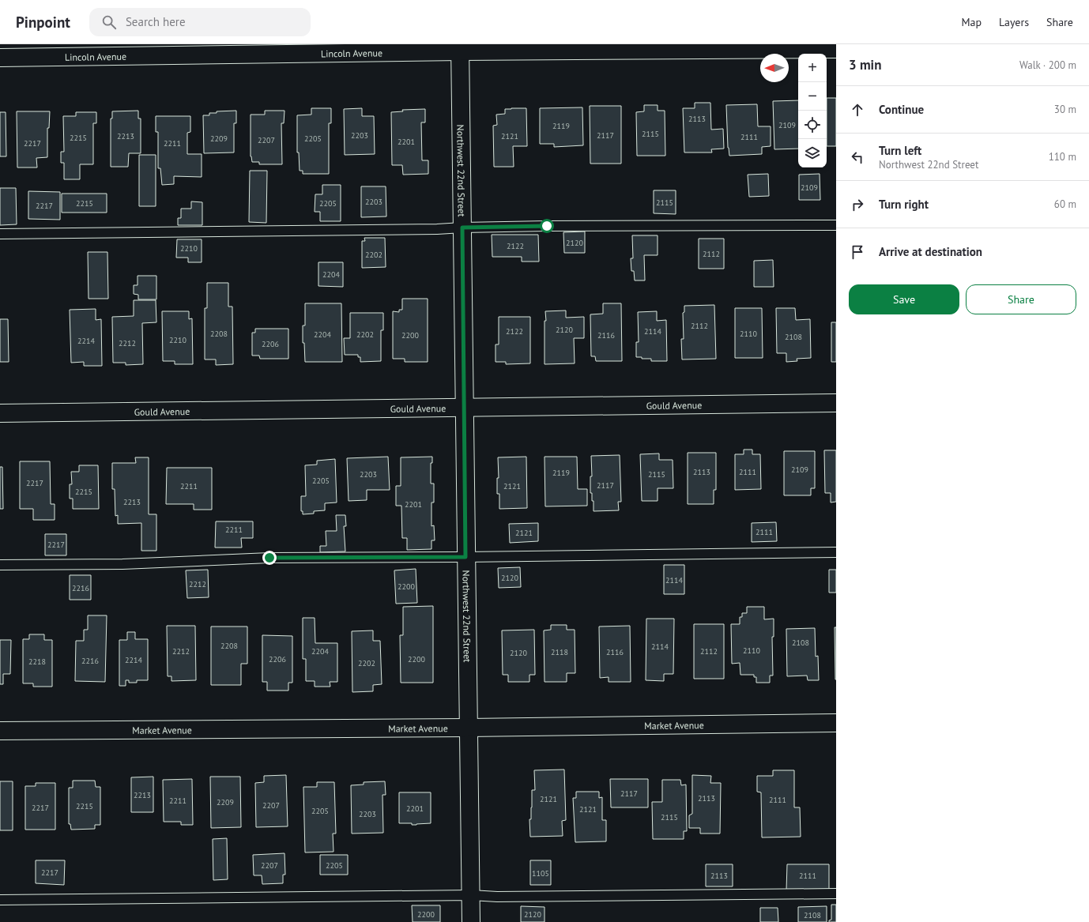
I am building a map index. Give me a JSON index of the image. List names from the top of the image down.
{
  "streets": {
    "street": [
      "Lincoln Avenue",
      "Northwest 22nd Street",
      "Gould Avenue",
      "Market Avenue"
    ]
  },
  "crossings": [
    ["Lincoln Avenue", "Northwest 22nd Street"],
    ["Northwest 22nd Street", "Gould Avenue"],
    ["Northwest 22nd Street", "Market Avenue"]
  ],
  "house_numbers": [
    "2113",
    "2109",
    "2119",
    "2115",
    "2203",
    "2117",
    "2213",
    "2121",
    "2111",
    "2215",
    "2209",
    "2205",
    "2207",
    "2201",
    "2217",
    "2211",
    "2109",
    "2203",
    "2115",
    "2215",
    "2205",
    "2217",
    "2120",
    "2122",
    "2210",
    "2112",
    "2202",
    "2204",
    "2112",
    "2120",
    "2122",
    "2114",
    "2208",
    "2110",
    "2204",
    "2202",
    "2200",
    "2116",
    "2108",
    "2210",
    "2214",
    "2212",
    "2206",
    "2109",
    "2113",
    "2111",
    "2119",
    "2203",
    "2115",
    "2205",
    "2217",
    "2117",
    "2211",
    "2121",
    "2215",
    "2213",
    "2201",
    "2211",
    "2111",
    "2121",
    "2217",
    "2120",
    "2114",
    "2212",
    "2200",
    "2216",
    "2108",
    "2208",
    "2114",
    "2110",
    "2212",
    "2204",
    "2112",
    "2118",
    "2116",
    "2120",
    "2206",
    "2200",
    "2214",
    "2216",
    "2218",
    "2202",
    "2117",
    "2213",
    "2113",
    "2121",
    "2111",
    "2211",
    "2209",
    "2207",
    "2215",
    "2217",
    "2201",
    "2121",
    "2205",
    "2203",
    "2115",
    "2207",
    "2205",
    "2217",
    "1105",
    "2113",
    "2111",
    "2200",
    "2120",
    "2108"
  ],
  "north": "left",
  "page": {
    "header": "Pinpoint",
    "search": "Search here",
    "nav": ["Map", "Layers", "Share"],
    "heading": ["3 min", "Walk · 200 m"],
    "map_buttons": ["+", "−"],
    "list": [
      ["Continue", "30 m"],
      ["Turn left", "Northwest 22nd Street", "110 m"],
      ["Turn right", "60 m"],
      "Arrive at destination"
    ],
    "buttons": ["Save", "Share"]
  }
}
